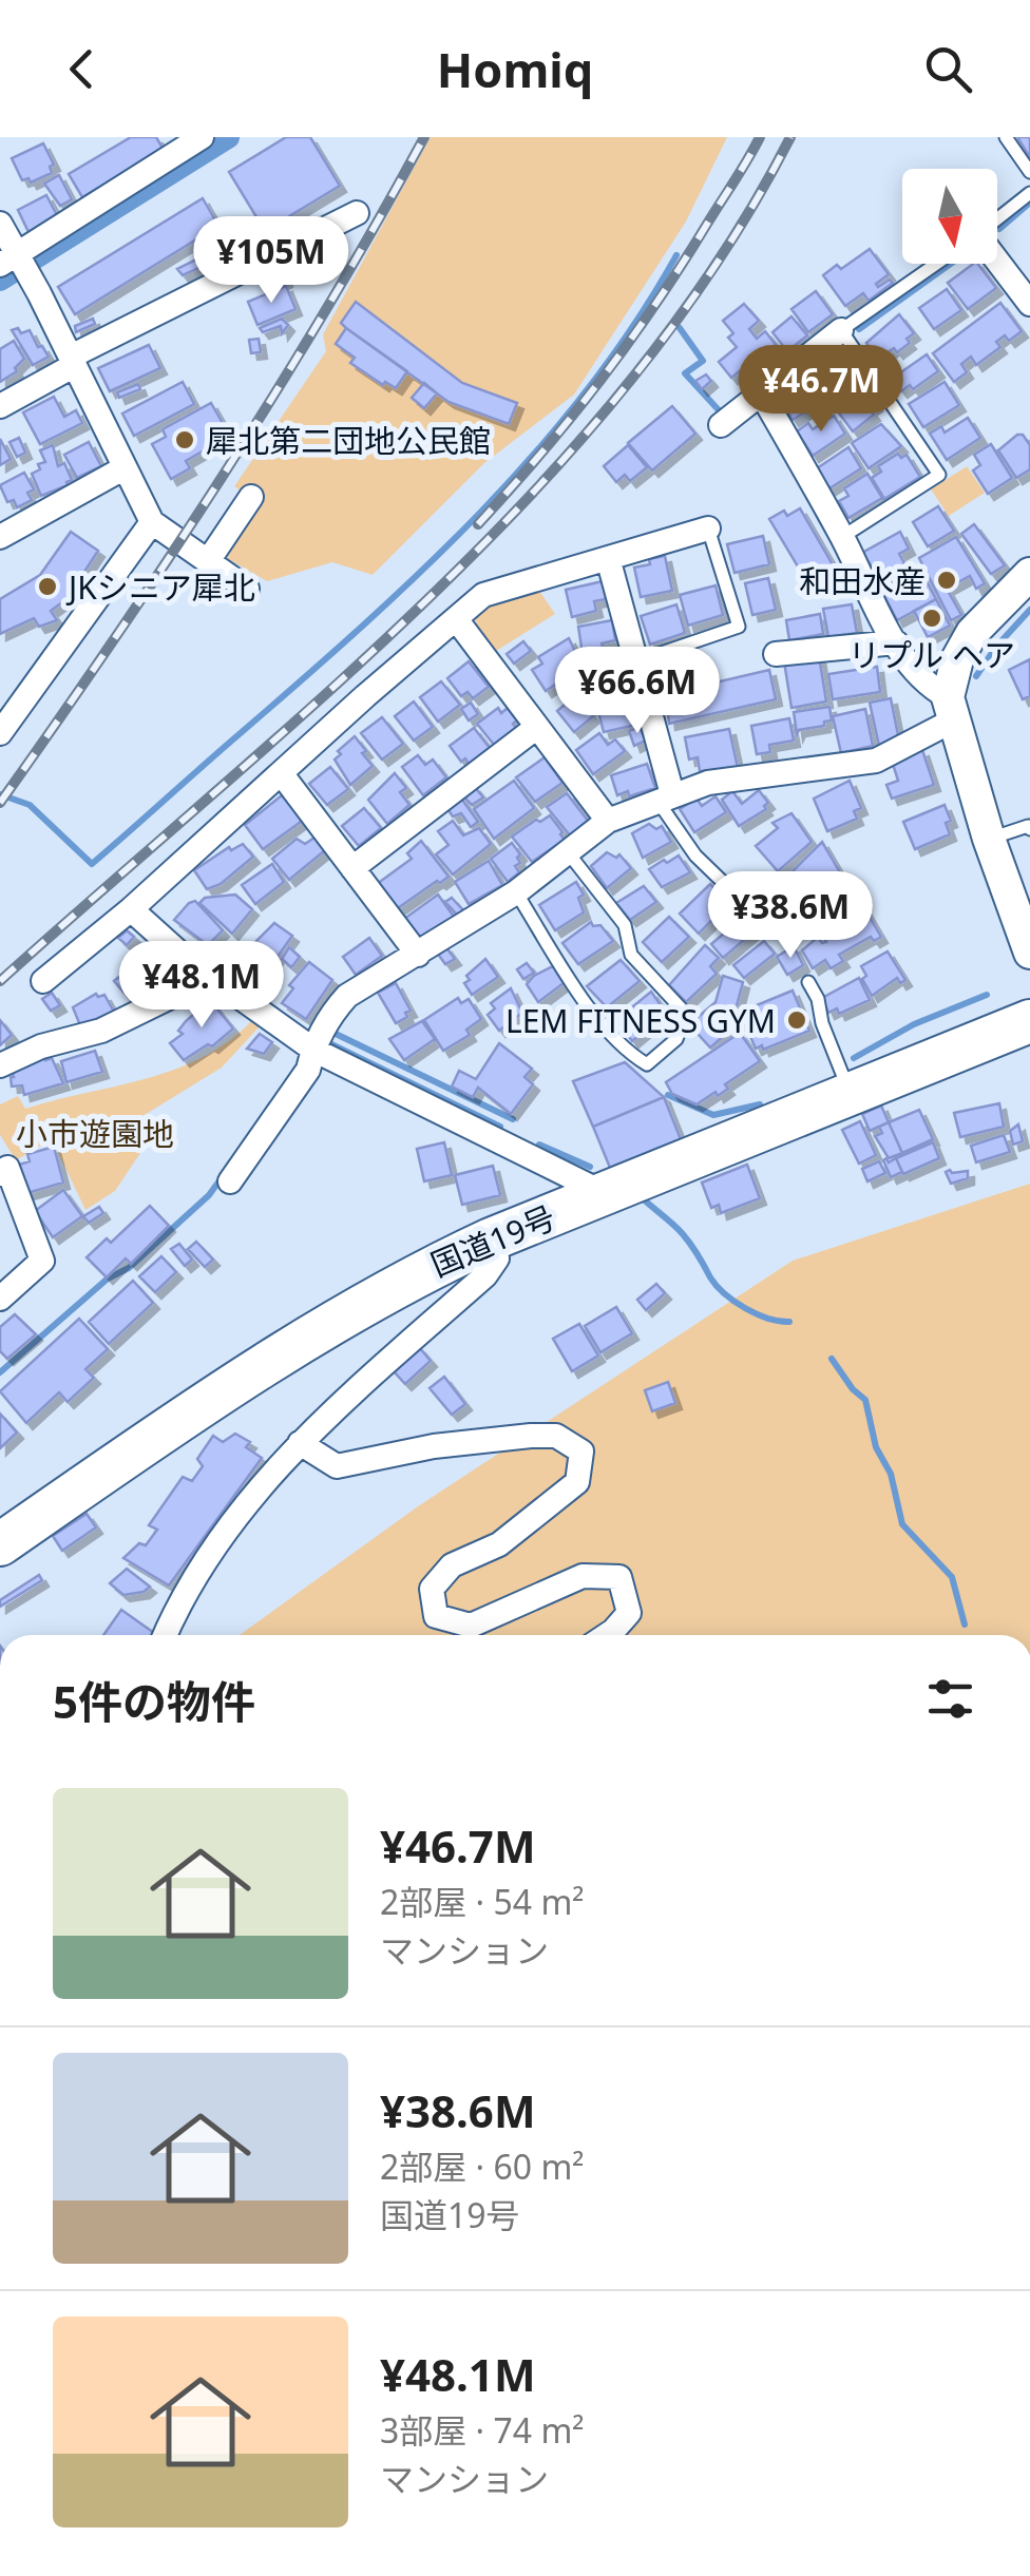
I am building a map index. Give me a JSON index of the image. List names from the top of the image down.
{
  "streets": {
    "highway": ["国道19号"]
  },
  "parks": ["小市遊園地"],
  "places": [
    "犀北第二団地公民館",
    "和田水産",
    "JKシニア犀北",
    "リプル ヘア",
    "LEM FITNESS GYM"
  ],
  "north": "bottom",
  "page": {
    "header": "Homiq",
    "price": [
      "¥105M",
      "¥46.7M",
      "¥66.6M",
      "¥38.6M",
      "¥48.1M"
    ],
    "heading": "5件の物件",
    "list": [
      {
        "name": "¥46.7M",
        "note": "2部屋 · 54 m² · マンション"
      },
      {
        "name": "¥38.6M",
        "note": "2部屋 · 60 m² · 国道19号"
      },
      {
        "name": "¥48.1M",
        "note": "3部屋 · 74 m² · マンション"
      }
    ]
  }
}
